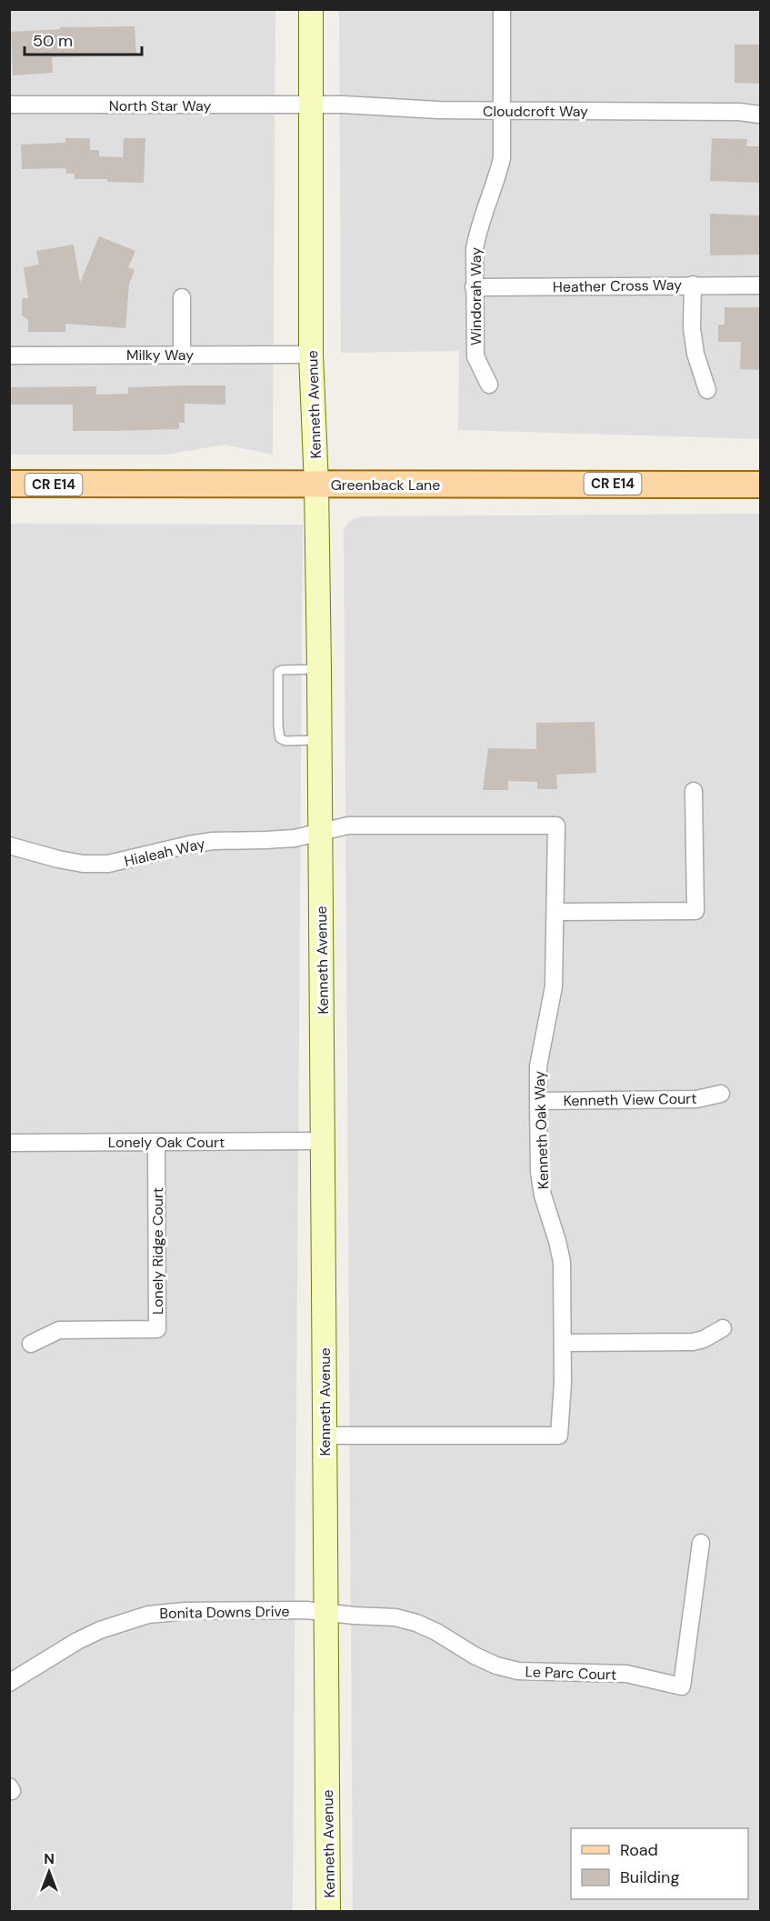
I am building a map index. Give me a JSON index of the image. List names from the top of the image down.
{
  "streets": {
    "main road": ["Kenneth Avenue", "CR E14", "Greenback Lane"],
    "street": [
      "North Star Way",
      "Cloudcroft Way",
      "Heather Cross Way",
      "Windorah Way",
      "Milky Way",
      "Hialeah Way",
      "Kenneth View Court",
      "Kenneth Oak Way",
      "Lonely Oak Court",
      "Lonely Ridge Court",
      "Bonita Downs Drive",
      "Le Parc Court"
    ]
  },
  "crossings": [
    ["North Star Way", "Cloudcroft Way"],
    ["North Star Way", "Kenneth Avenue"],
    ["Cloudcroft Way", "Windorah Way"],
    ["Cloudcroft Way", "Kenneth Avenue"],
    ["Heather Cross Way", "Windorah Way"],
    ["Milky Way", "Kenneth Avenue"],
    ["Kenneth Avenue", "Greenback Lane"],
    ["Kenneth Avenue", "Hialeah Way"],
    ["Kenneth Avenue", "Kenneth Oak Way"],
    ["Kenneth Avenue", "Lonely Oak Court"],
    ["Kenneth Avenue", "Bonita Downs Drive"],
    ["Kenneth Avenue", "Le Parc Court"],
    ["Hialeah Way", "Kenneth Oak Way"],
    ["Kenneth View Court", "Kenneth Oak Way"],
    ["Lonely Oak Court", "Lonely Ridge Court"],
    ["Bonita Downs Drive", "Le Parc Court"]
  ],
  "legend": ["Road", "Building"],
  "scale_bar": "50 m",
  "north": "top"
}
